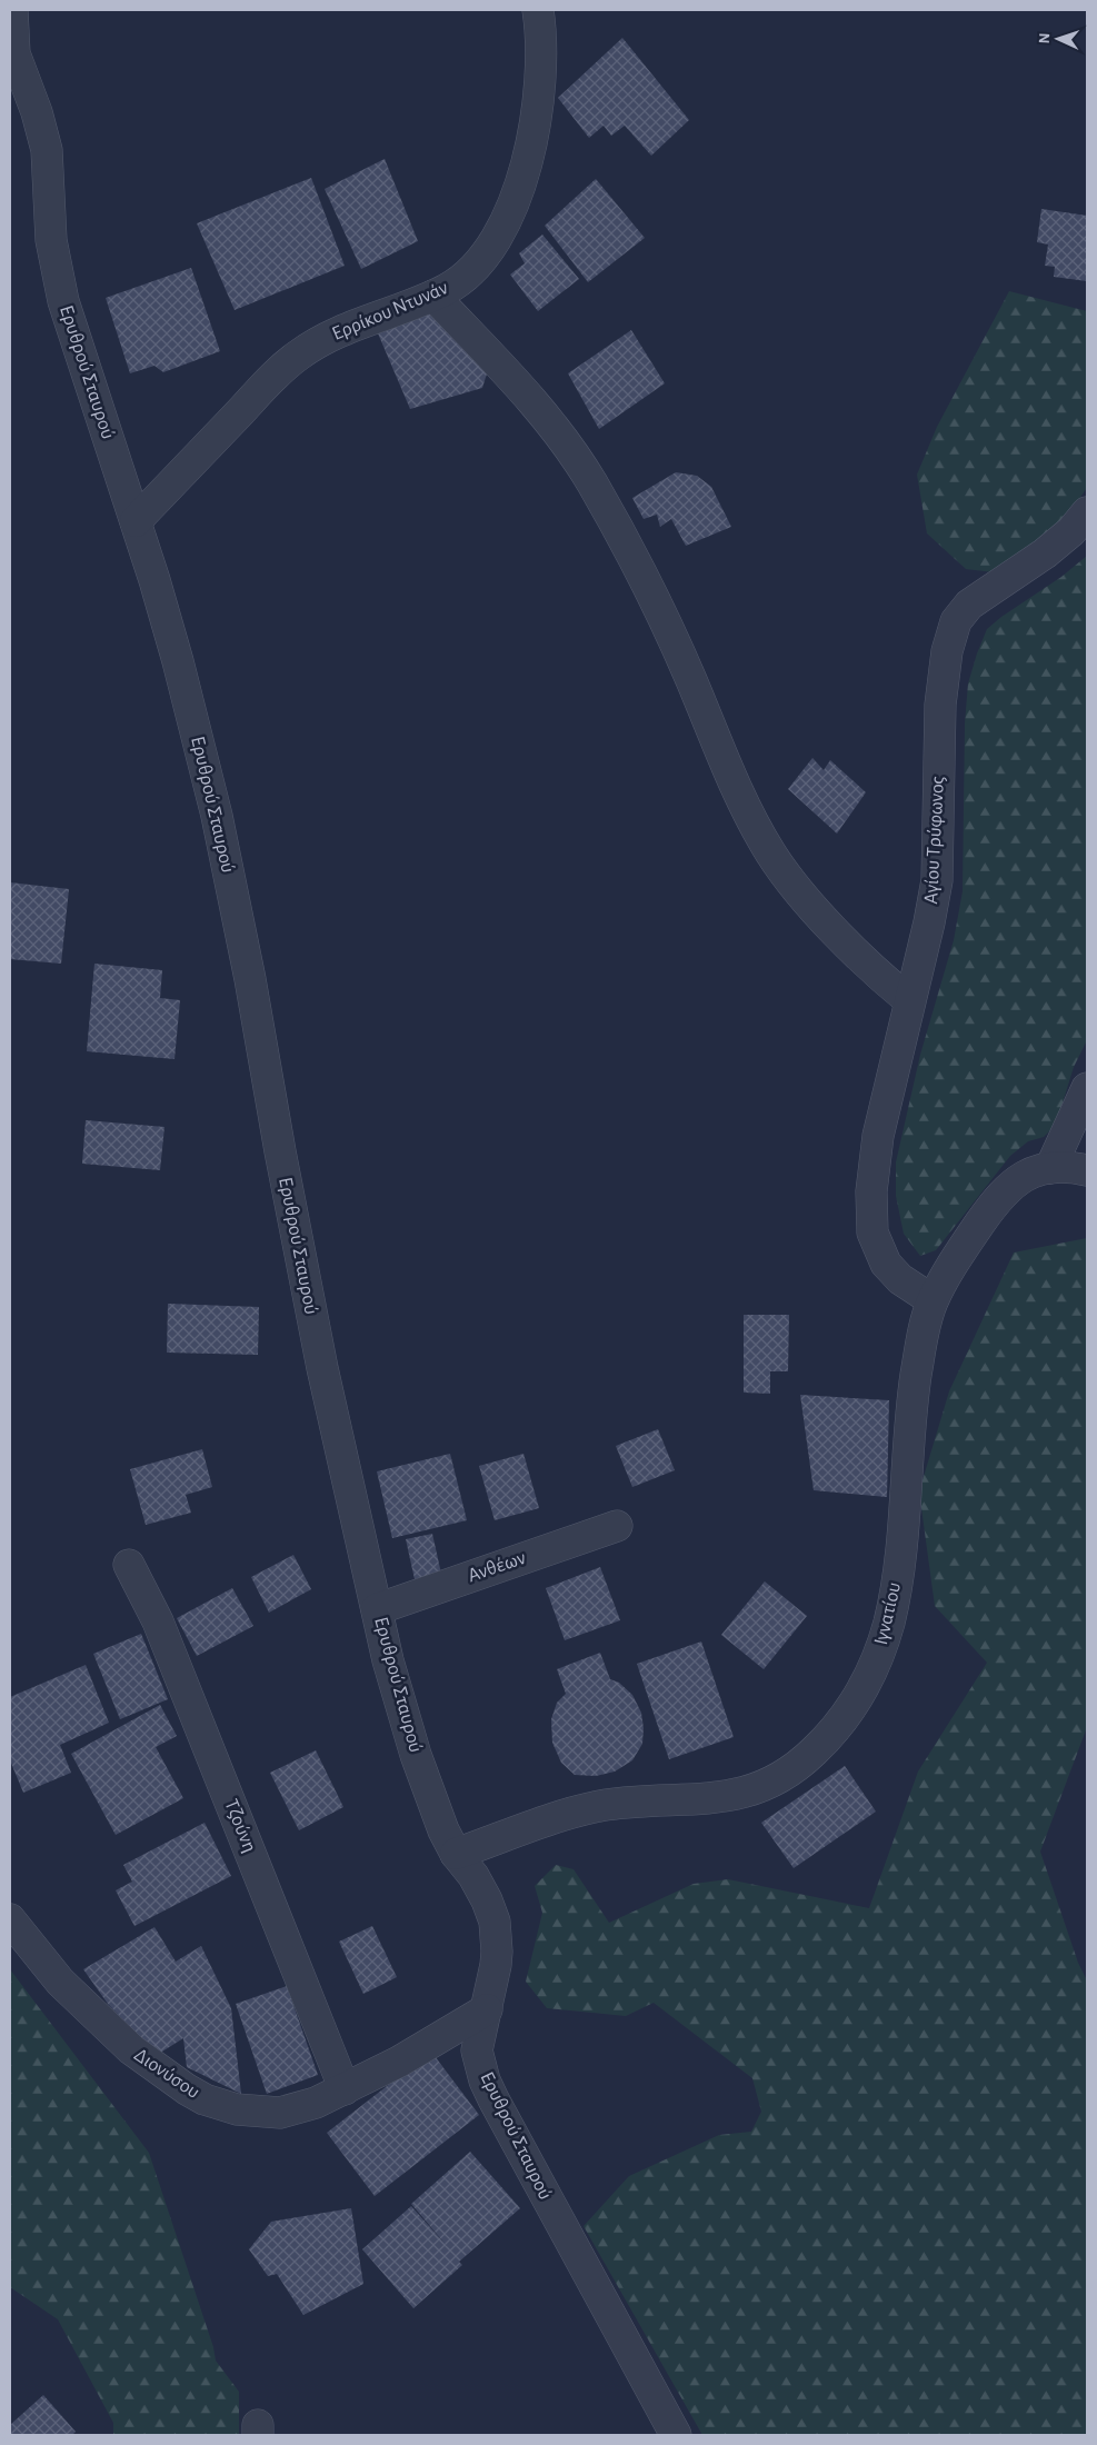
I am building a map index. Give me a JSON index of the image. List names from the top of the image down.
{
  "streets": {
    "street": [
      "Ερρίκου Ντυνάν",
      "Ερυθρού Σταυρού",
      "Αγίου Τρύφωνος",
      "Ανθέων",
      "Ιγνατίου",
      "Τζούνη",
      "Διονύσου"
    ]
  },
  "crossings": [
    ["Ερρίκου Ντυνάν", "Ερυθρού Σταυρού"],
    ["Ερυθρού Σταυρού", "Ανθέων"],
    ["Ερυθρού Σταυρού", "Ιγνατίου"],
    ["Ερυθρού Σταυρού", "Διονύσου"],
    ["Αγίου Τρύφωνος", "Ιγνατίου"],
    ["Τζούνη", "Διονύσου"]
  ],
  "north": "left"
}
